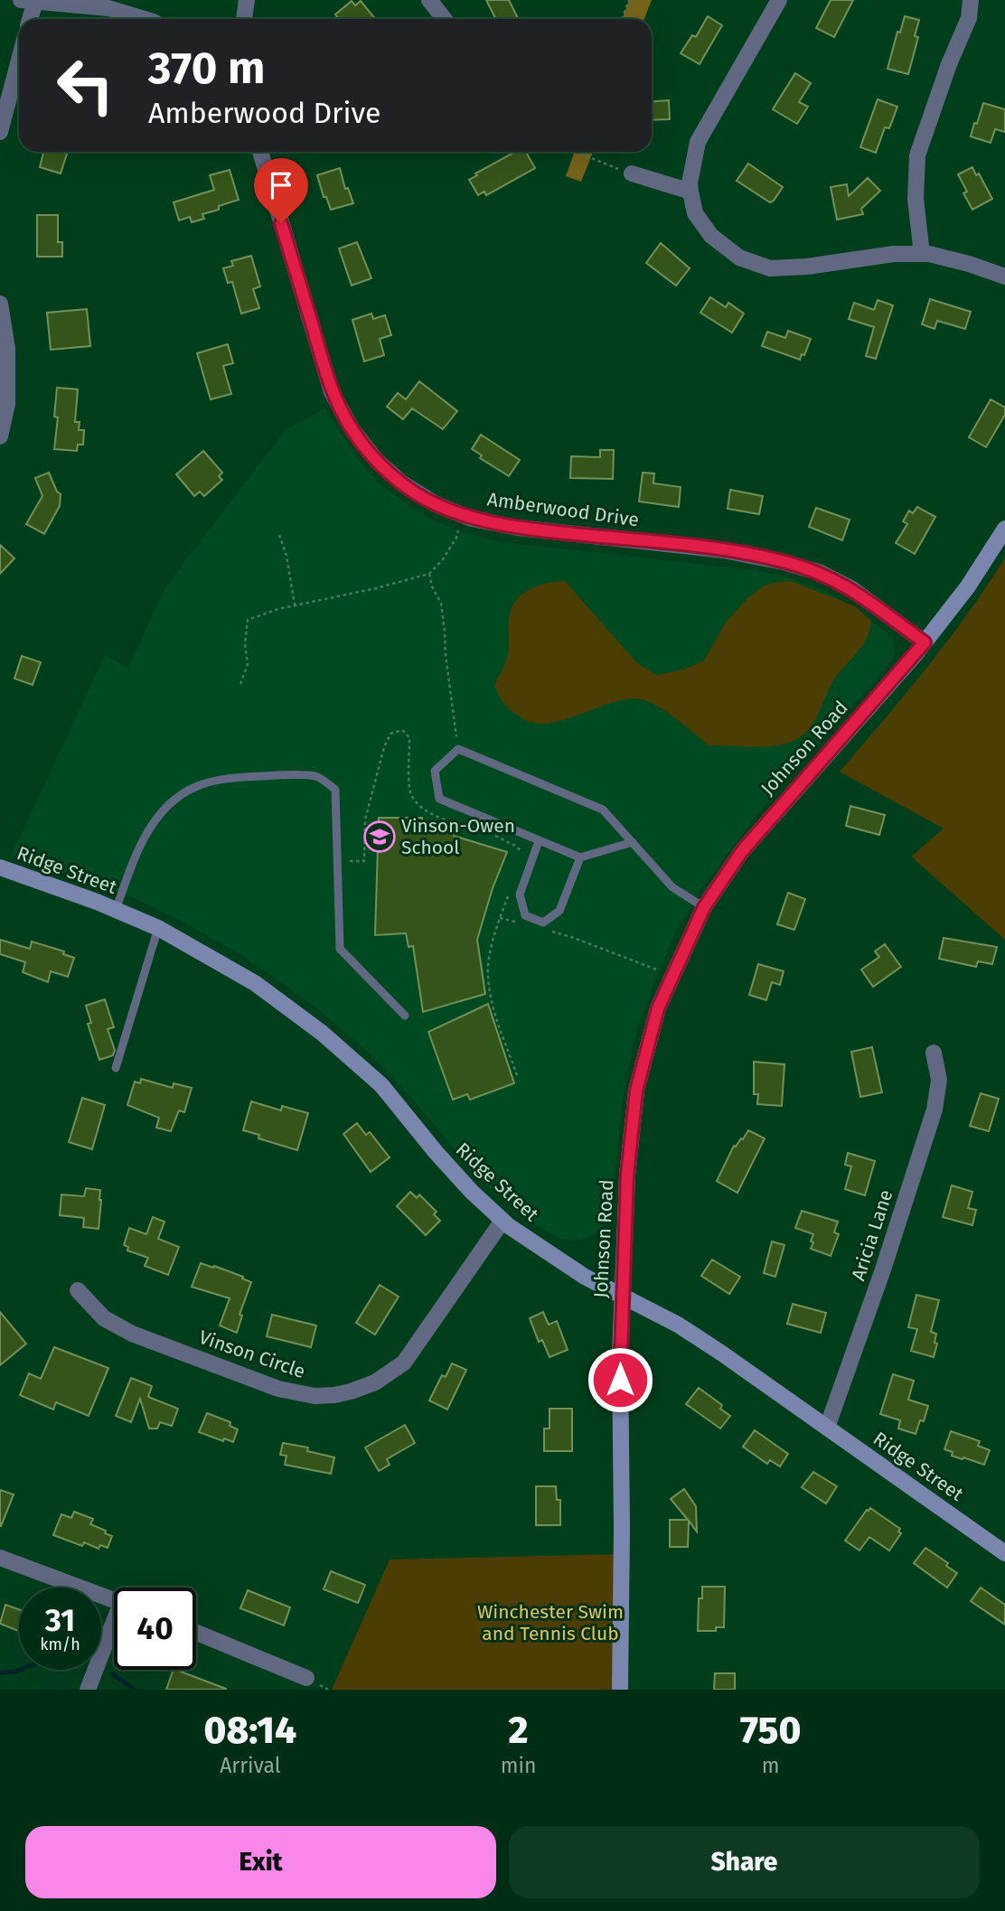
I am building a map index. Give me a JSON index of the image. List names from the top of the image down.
{
  "streets": {
    "street": [
      "Amberwood Drive",
      "Johnson Road",
      "Ridge Street",
      "Aricia Lane",
      "Vinson Circle"
    ]
  },
  "crossings": [
    ["Amberwood Drive", "Johnson Road"],
    ["Johnson Road", "Ridge Street"],
    ["Ridge Street", "Aricia Lane"],
    ["Ridge Street", "Vinson Circle"]
  ],
  "parks": ["Winchester Swim and Tennis Club"],
  "places": {
    "school or university": ["Vinson-Owen School"]
  },
  "page": {
    "turn": ["370 m", "Amberwood Drive"],
    "speed": "31 km/h",
    "limit": "40",
    "eta": [
      "08:14",
      "Arrival",
      "2",
      "min",
      "750",
      "m"
    ],
    "buttons": ["Exit", "Share"]
  }
}
